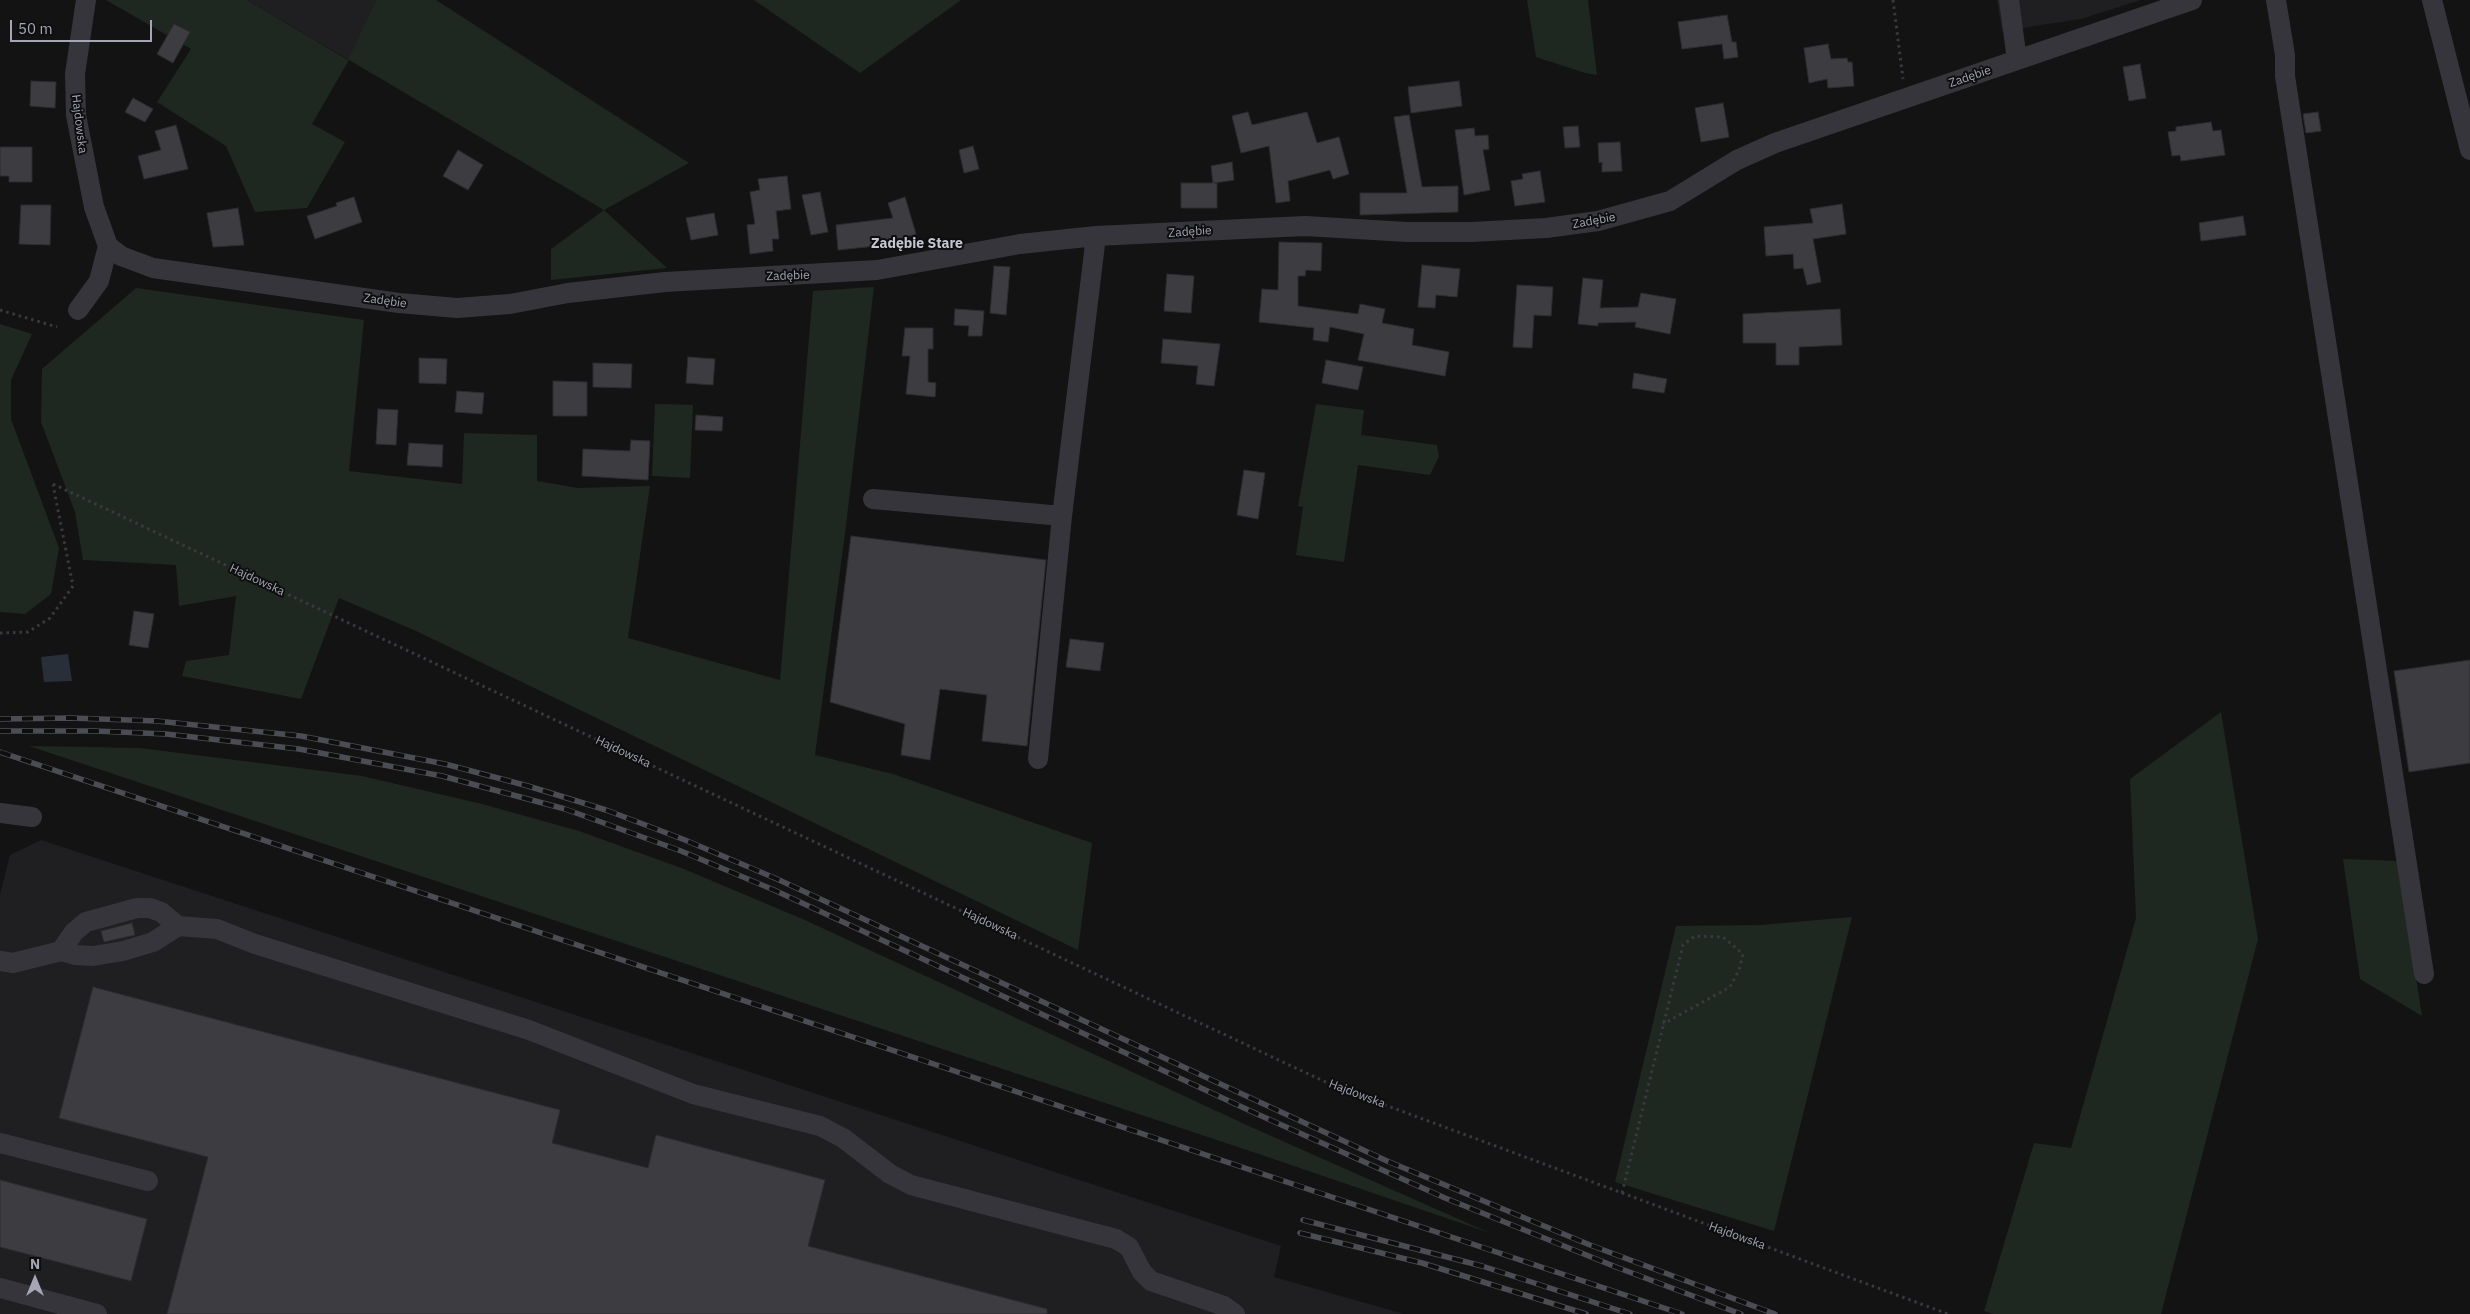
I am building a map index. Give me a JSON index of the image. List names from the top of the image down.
{
  "streets": {
    "street": ["Zadębie", "Hajdowska"]
  },
  "crossings": [
    ["Zadębie", "Hajdowska"]
  ],
  "districts": ["Zadębie Stare"],
  "scale_bar": "50 m",
  "north": "top"
}
